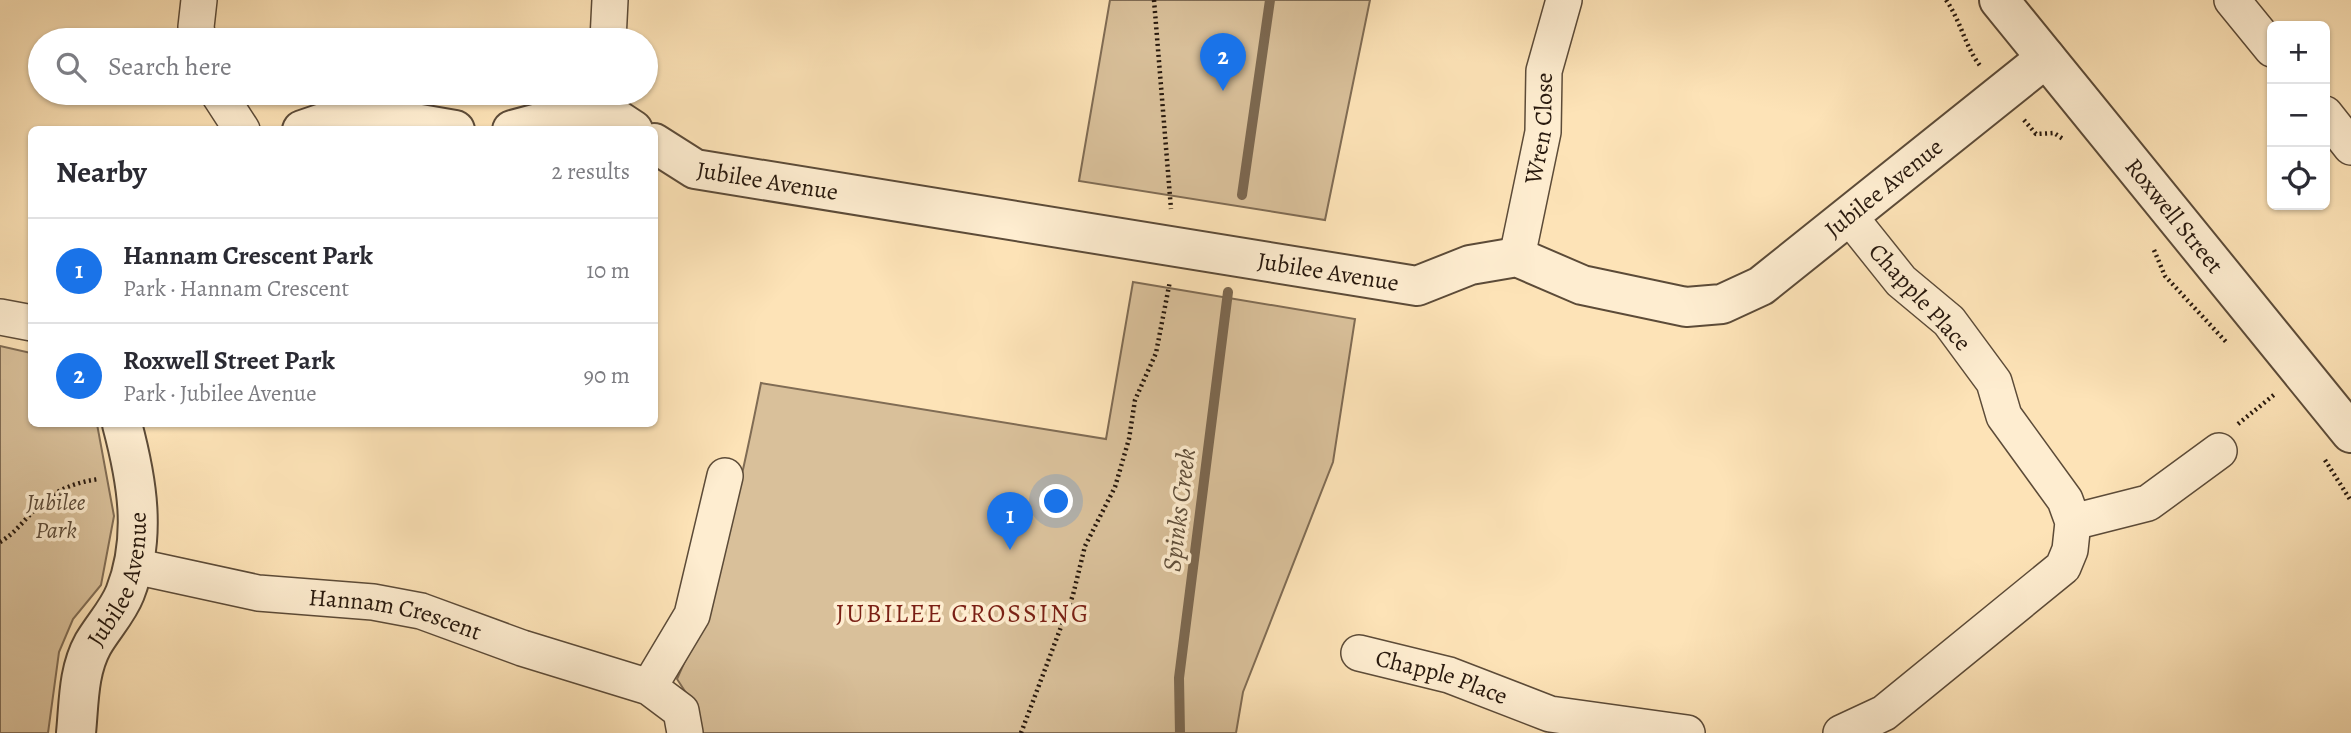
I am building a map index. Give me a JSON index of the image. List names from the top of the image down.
{
  "streets": {
    "street": [
      "Wren Close",
      "Jubilee Avenue",
      "Roxwell Street",
      "Chapple Place",
      "Hannam Crescent"
    ]
  },
  "crossings": [
    ["Wren Close", "Jubilee Avenue"],
    ["Jubilee Avenue", "Roxwell Street"],
    ["Jubilee Avenue", "Chapple Place"],
    ["Jubilee Avenue", "Hannam Crescent"]
  ],
  "districts": ["JUBILEE CROSSING"],
  "water": ["Spinks Creek"],
  "parks": ["Jubilee Park"],
  "page": {
    "map_buttons": ["+", "−"],
    "search": "Search here",
    "pins": ["2", "1"],
    "heading": ["Nearby", "2 results"],
    "list": [
      {
        "mark": "1",
        "name": "Hannam Crescent Park",
        "note": "Park · Hannam Crescent",
        "value": "10 m"
      },
      {
        "mark": "2",
        "name": "Roxwell Street Park",
        "note": "Park · Jubilee Avenue",
        "value": "90 m"
      }
    ]
  }
}
